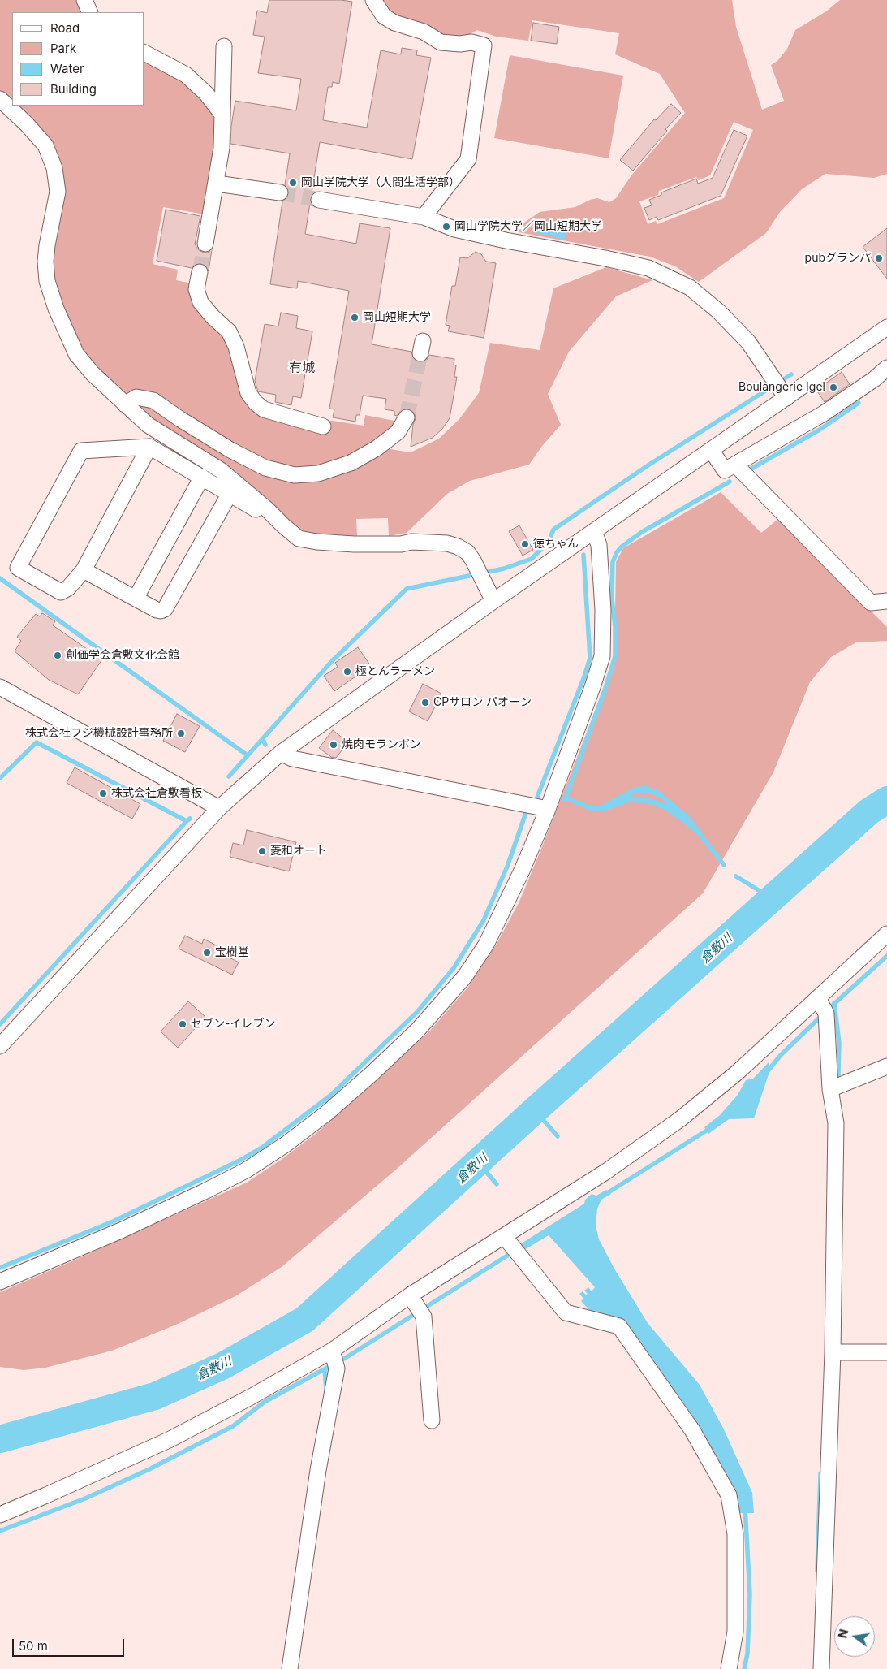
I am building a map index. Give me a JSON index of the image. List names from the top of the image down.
{
  "districts": ["有城"],
  "water": ["倉敷川"],
  "places": [
    "岡山学院大学（人間生活学部）",
    "岡山学院大学／岡山短期大学",
    "pubグランパ",
    "岡山短期大学",
    "Boulangerie Igel",
    "徳ちゃん",
    "創価学会倉敷文化会館",
    "極とんラーメン",
    "CPサロン パオーン",
    "株式会社フジ機械設計事務所",
    "焼肉モランボン",
    "株式会社倉敷看板",
    "菱和オート",
    "宝樹堂",
    "セブン-イレブン"
  ],
  "legend": [
    "Road",
    "Park",
    "Water",
    "Building"
  ],
  "scale_bar": "50 m",
  "north": "left"
}
